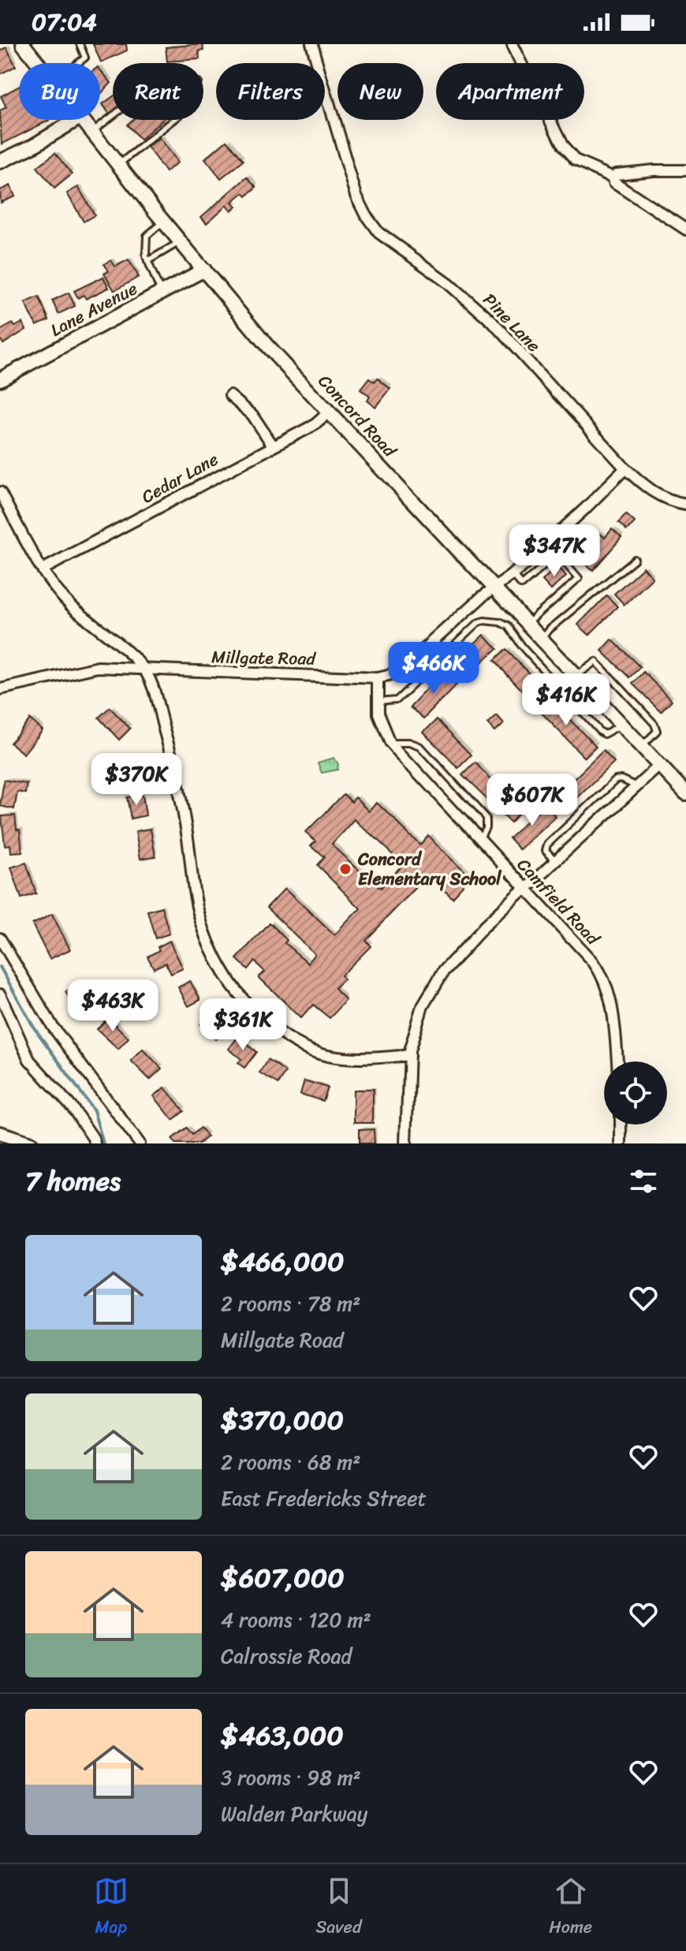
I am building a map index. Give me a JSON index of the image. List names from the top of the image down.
{
  "streets": {
    "street": [
      "Lane Avenue",
      "Pine Lane",
      "Concord Road",
      "Cedar Lane",
      "Millgate Road",
      "Camfield Road"
    ]
  },
  "crossings": [
    ["Lane Avenue", "Concord Road"],
    ["Concord Road", "Cedar Lane"],
    ["Concord Road", "Millgate Road"],
    ["Millgate Road", "Camfield Road"]
  ],
  "places": ["Concord Elementary School"],
  "page": {
    "status": "07:04",
    "chip": [
      "Buy",
      "Rent",
      "Filters",
      "New",
      "Apartment"
    ],
    "price": [
      "$347K",
      "$466K",
      "$416K",
      "$370K",
      "$607K",
      "$463K",
      "$361K"
    ],
    "heading": "7 homes",
    "list": [
      {
        "name": "$466,000",
        "note": "2 rooms · 78 m² · Millgate Road"
      },
      {
        "name": "$370,000",
        "note": "2 rooms · 68 m² · East Fredericks Street"
      },
      {
        "name": "$607,000",
        "note": "4 rooms · 120 m² · Calrossie Road"
      },
      {
        "name": "$463,000",
        "note": "3 rooms · 98 m² · Walden Parkway"
      }
    ],
    "tabs": ["Map", "Saved", "Home"]
  }
}
